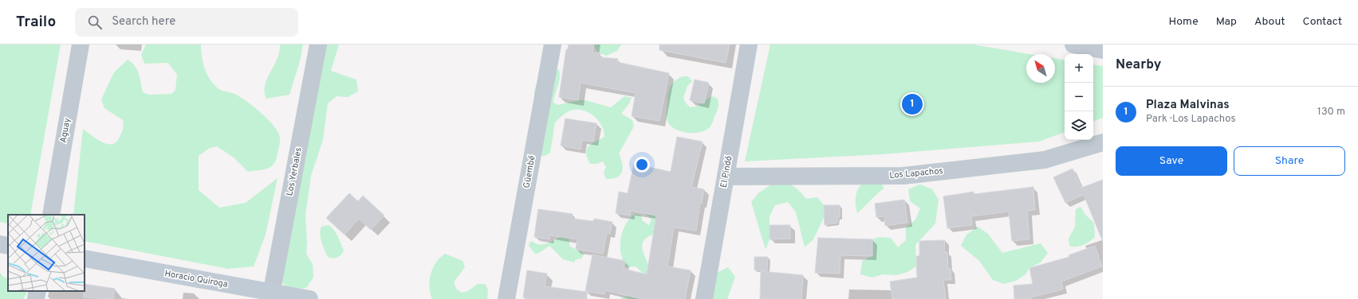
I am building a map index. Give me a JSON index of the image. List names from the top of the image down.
{
  "streets": {
    "main road": ["Horacio Quiroga"],
    "street": [
      "Aguay",
      "Los Yerbales",
      "Güembé",
      "El Pindó",
      "Los Lapachos"
    ]
  },
  "crossings": [
    ["Los Yerbales", "Horacio Quiroga"],
    ["El Pindó", "Los Lapachos"]
  ],
  "north": "top left",
  "page": {
    "header": "Trailo",
    "search": "Search here",
    "nav": [
      "Home",
      "Map",
      "About",
      "Contact"
    ],
    "heading": "Nearby",
    "map_buttons": ["+", "−"],
    "list": [
      {
        "mark": "1",
        "name": "Plaza Malvinas",
        "note": "Park · Los Lapachos",
        "value": "130 m"
      }
    ],
    "pins": "1",
    "buttons": ["Save", "Share"]
  }
}
